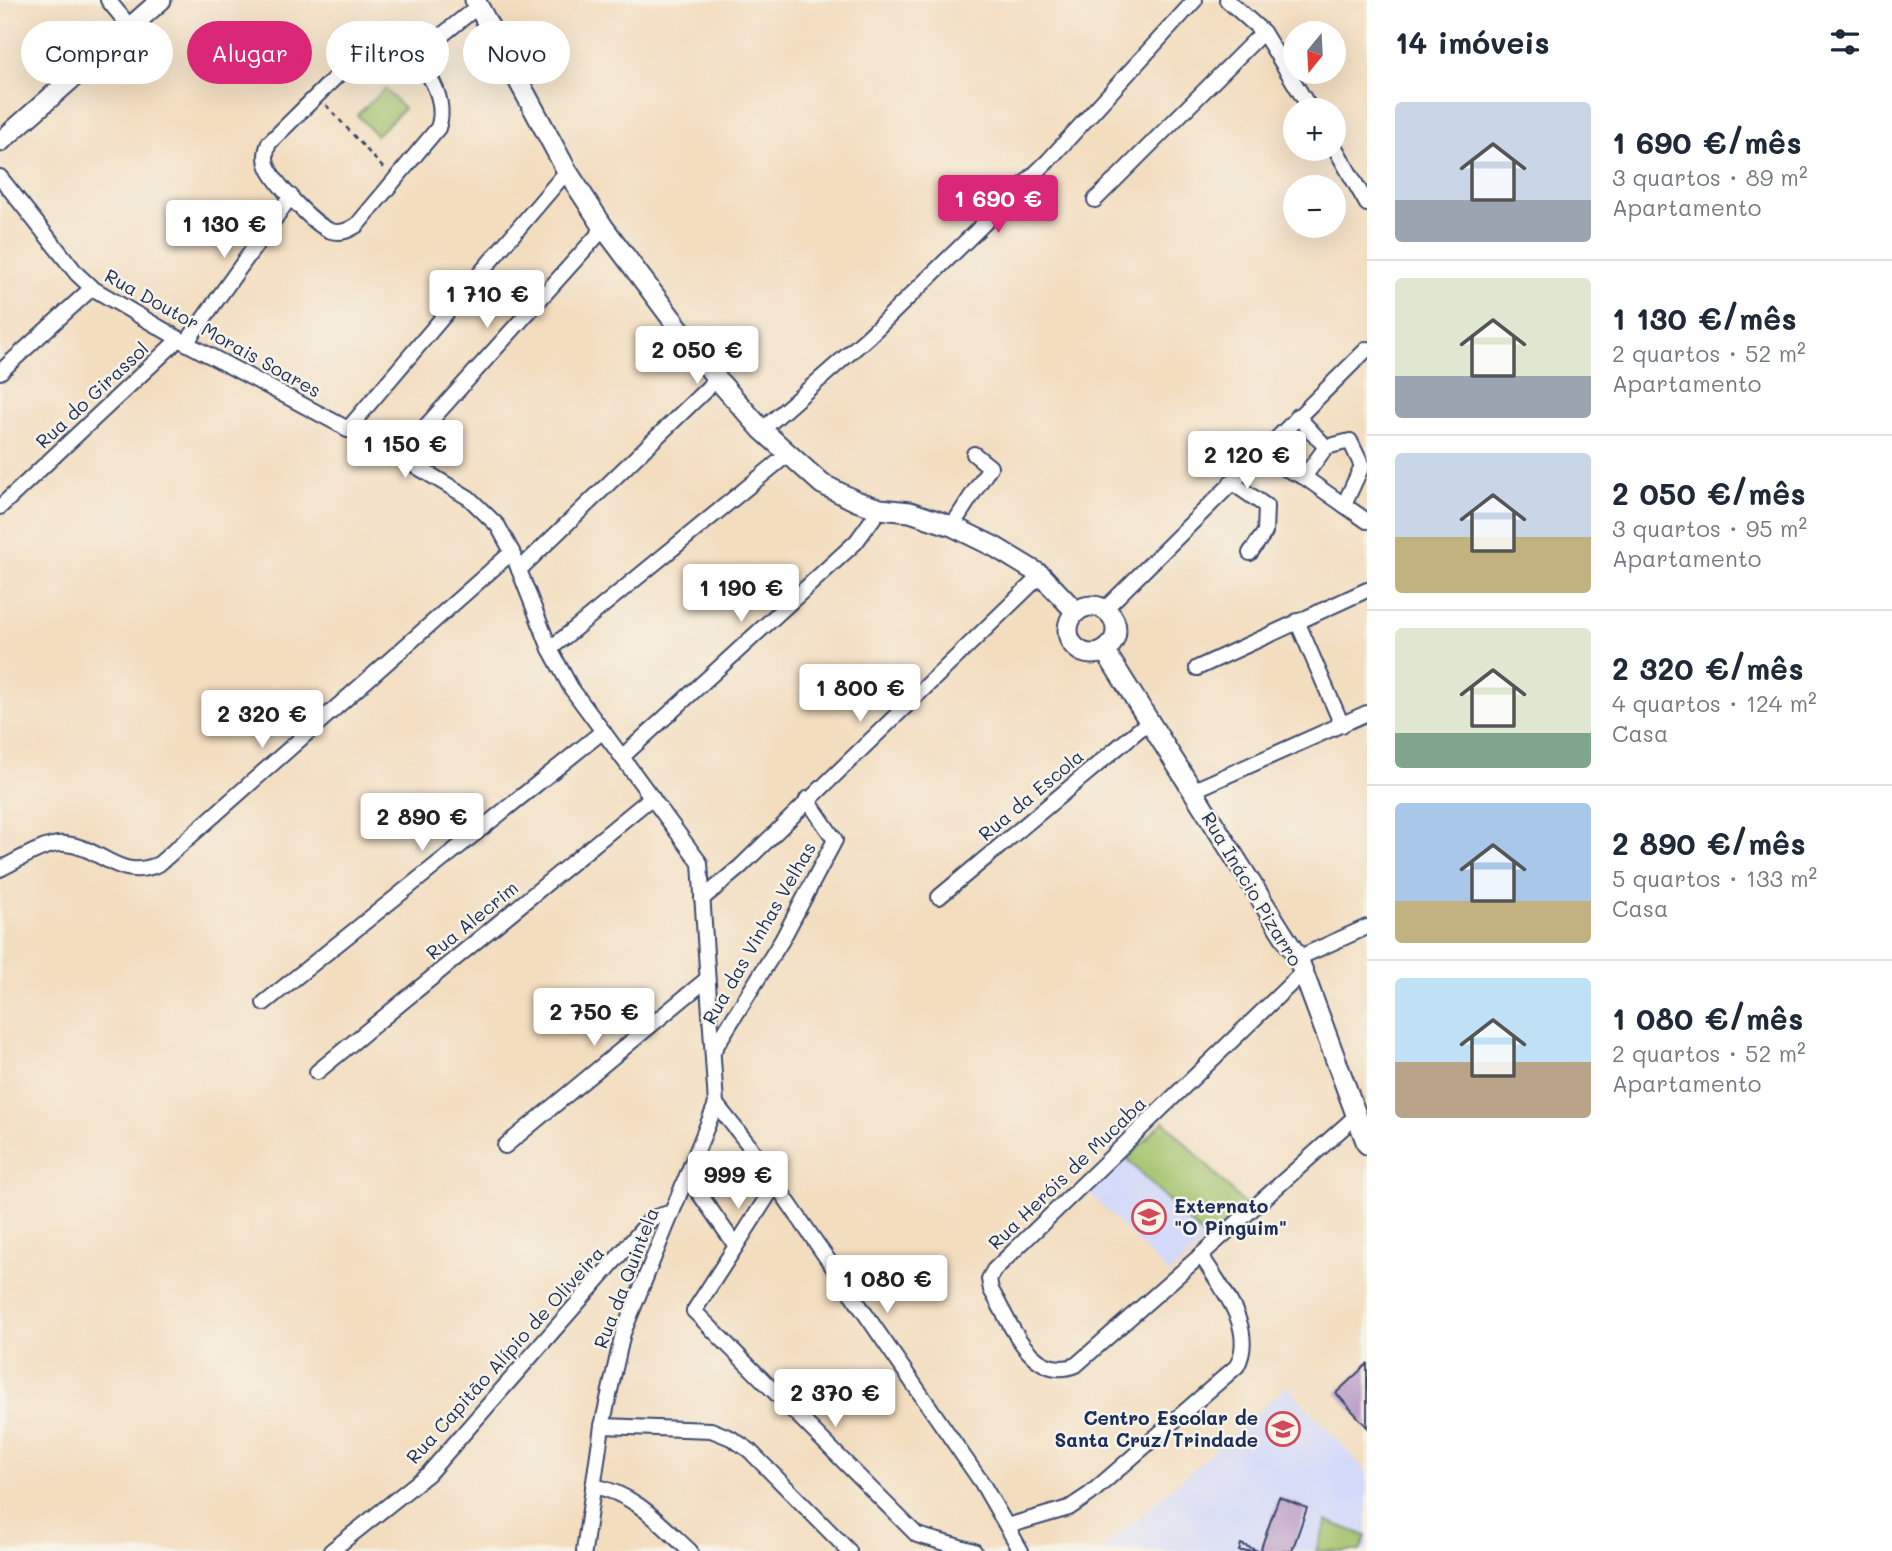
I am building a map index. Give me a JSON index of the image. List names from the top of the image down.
{
  "streets": {
    "main road": ["Rua Inácio Pizarro"],
    "street": [
      "Rua Doutor Morais Soares",
      "Rua do Girassol",
      "Rua da Escola",
      "Rua Alecrim",
      "Rua das Vinhas Velhas",
      "Rua Heróis de Mucaba",
      "Rua da Quintela",
      "Rua Capitão Alípio de Oliveira"
    ]
  },
  "crossings": [
    ["Rua Doutor Morais Soares", "Rua do Girassol"],
    ["Rua Doutor Morais Soares", "Rua Alecrim"],
    ["Rua Doutor Morais Soares", "Rua da Quintela"],
    ["Rua da Escola", "Rua Inácio Pizarro"],
    ["Rua Inácio Pizarro", "Rua Heróis de Mucaba"],
    ["Rua das Vinhas Velhas", "Rua da Quintela"],
    ["Rua da Quintela", "Rua Capitão Alípio de Oliveira"]
  ],
  "places": {
    "school or university": ["Externato \"O Pinguim\"", "Centro Escolar de Santa Cruz/Trindade"]
  },
  "north": "bottom",
  "page": {
    "heading": "14 imóveis",
    "map_buttons": ["+", "−"],
    "chip": [
      "Comprar",
      "Alugar",
      "Filtros",
      "Novo"
    ],
    "list": [
      {
        "name": "1 690 €/mês",
        "note": "3 quartos · 89 m² · Apartamento"
      },
      {
        "name": "1 130 €/mês",
        "note": "2 quartos · 52 m² · Apartamento"
      },
      {
        "name": "2 050 €/mês",
        "note": "3 quartos · 95 m² · Apartamento"
      },
      {
        "name": "2 320 €/mês",
        "note": "4 quartos · 124 m² · Casa"
      },
      {
        "name": "2 890 €/mês",
        "note": "5 quartos · 133 m² · Casa"
      },
      {
        "name": "1 080 €/mês",
        "note": "2 quartos · 52 m² · Apartamento"
      }
    ],
    "price": [
      "1 690 €",
      "1 130 €",
      "1 710 €",
      "2 050 €",
      "1 150 €",
      "2 120 €",
      "1 190 €",
      "1 800 €",
      "2 320 €",
      "2 890 €",
      "2 750 €",
      "999 €",
      "1 080 €",
      "2 370 €"
    ]
  }
}
